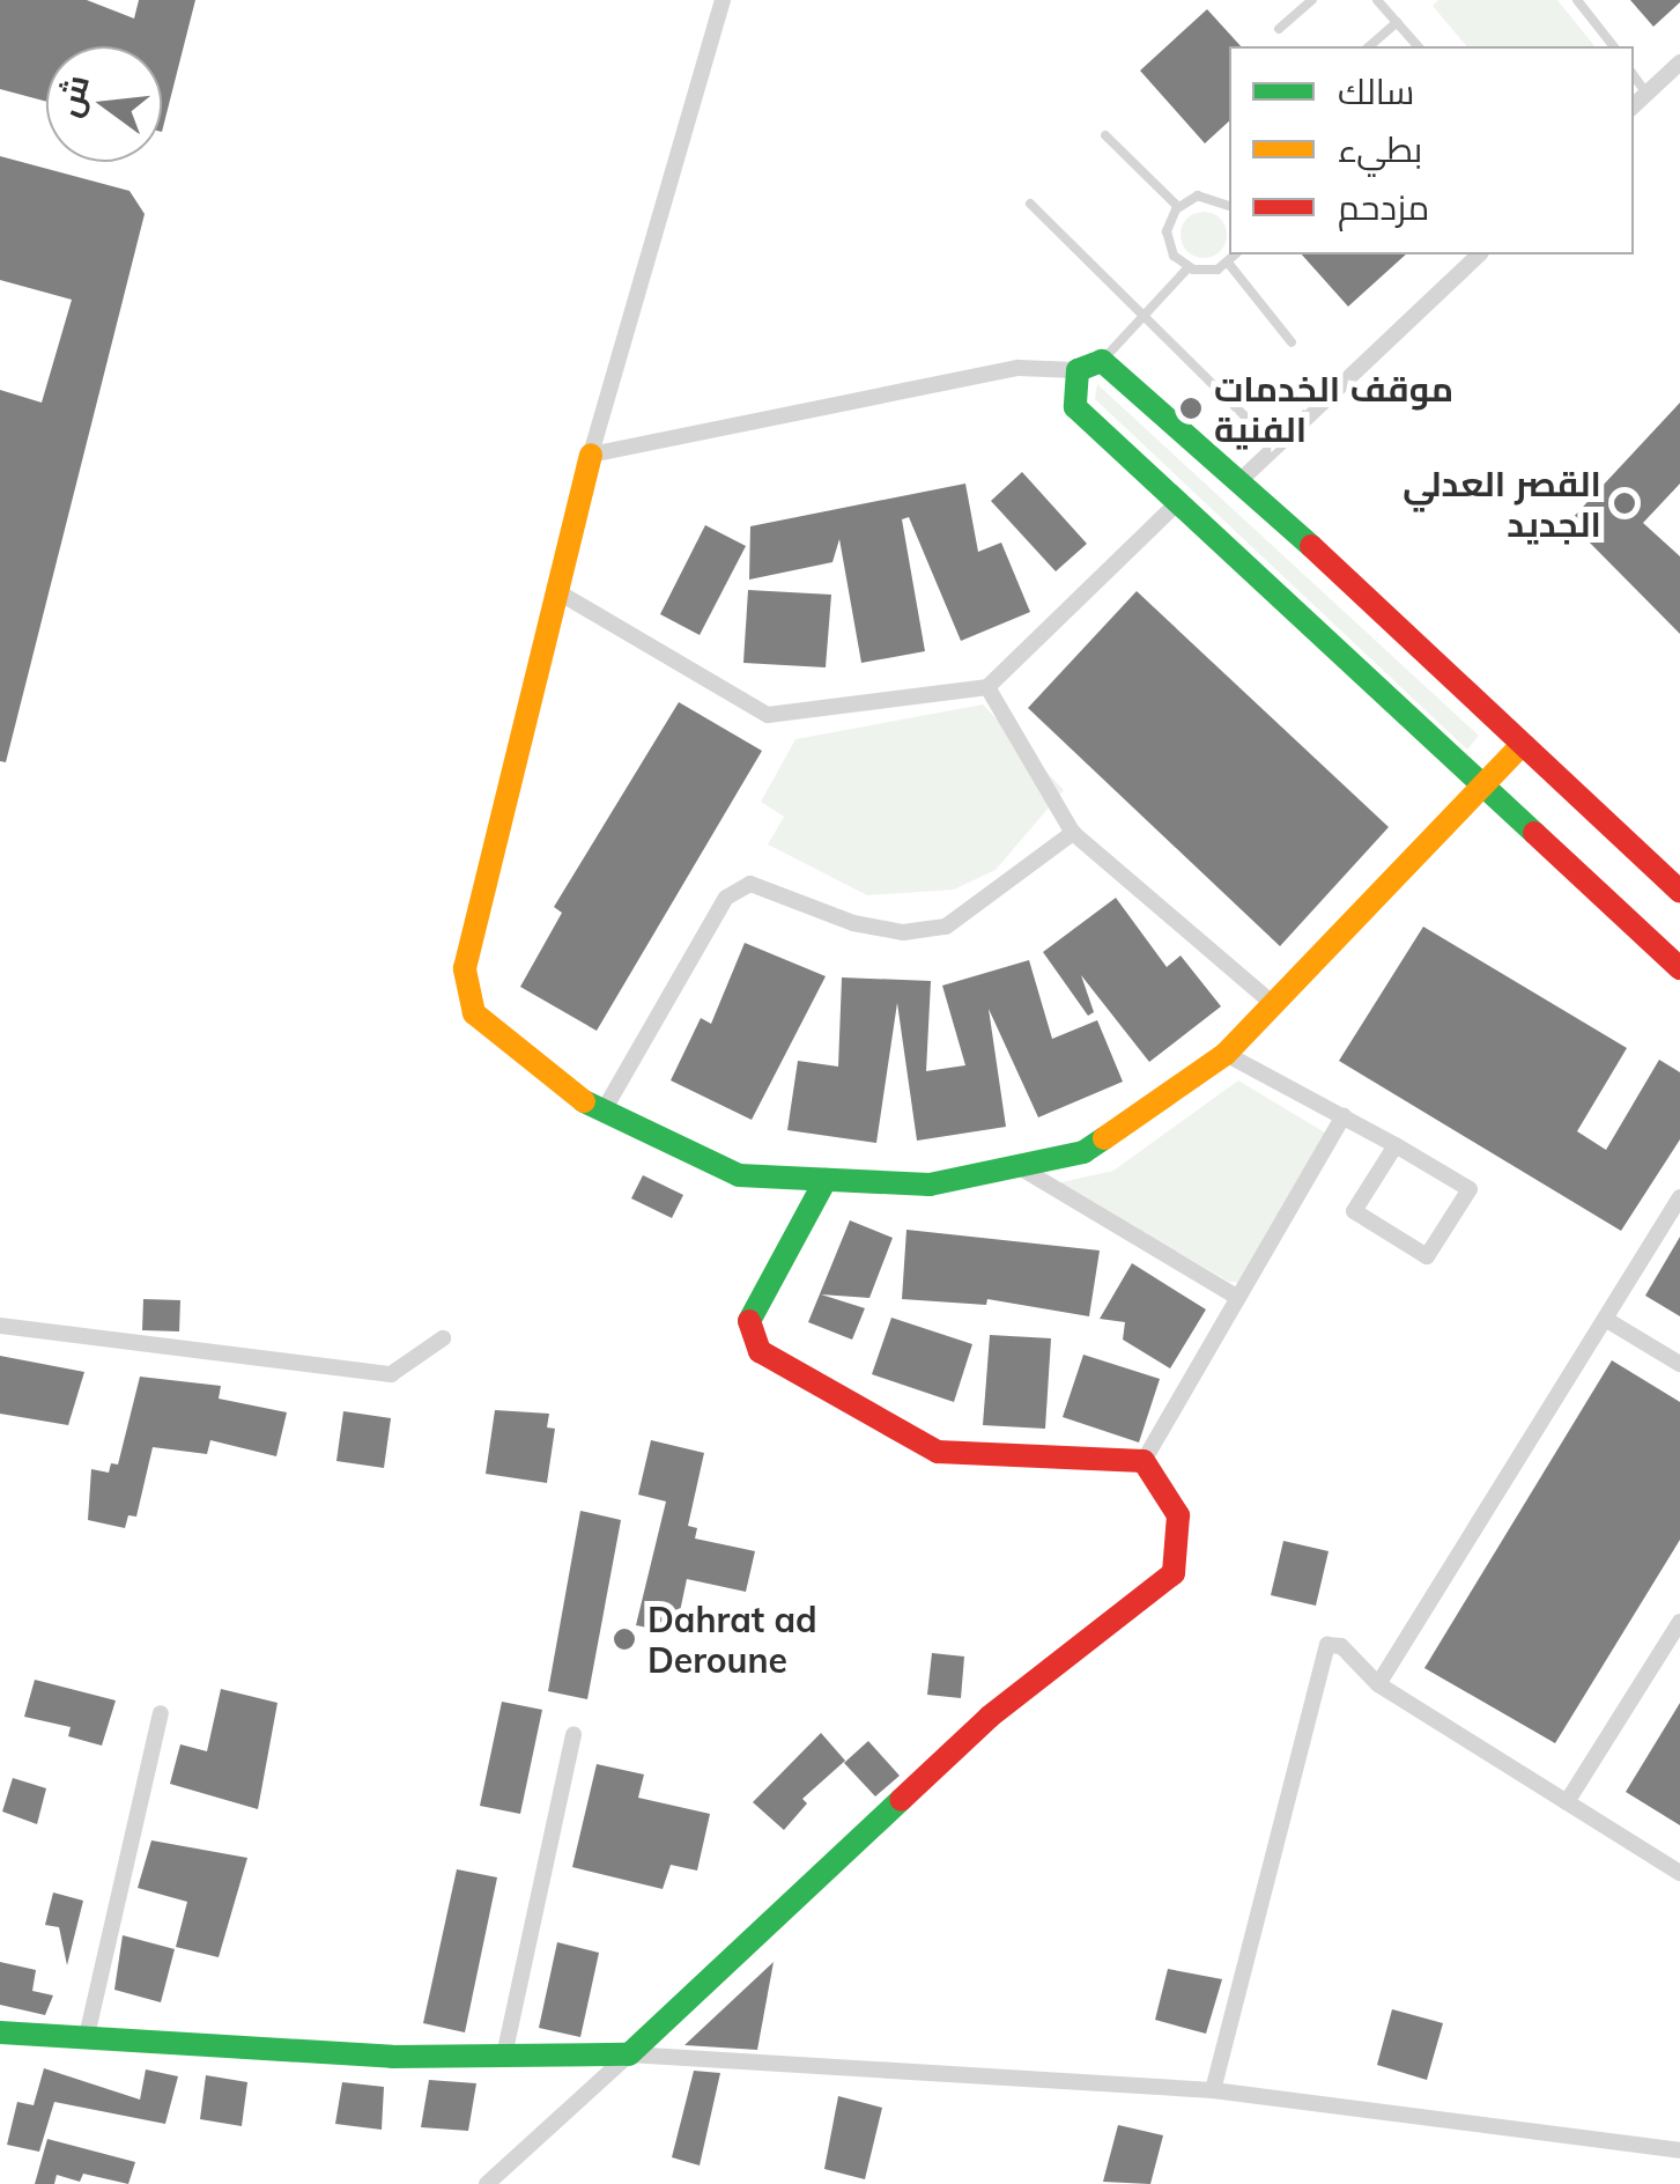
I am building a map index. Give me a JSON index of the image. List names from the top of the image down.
{
  "places": ["موقف الخدمات الفنية", "القصر العدلي الجديد", "Dahrat ad Deroune"],
  "legend": ["سالك", "بطيء", "مزدحم"],
  "north": "left"
}
